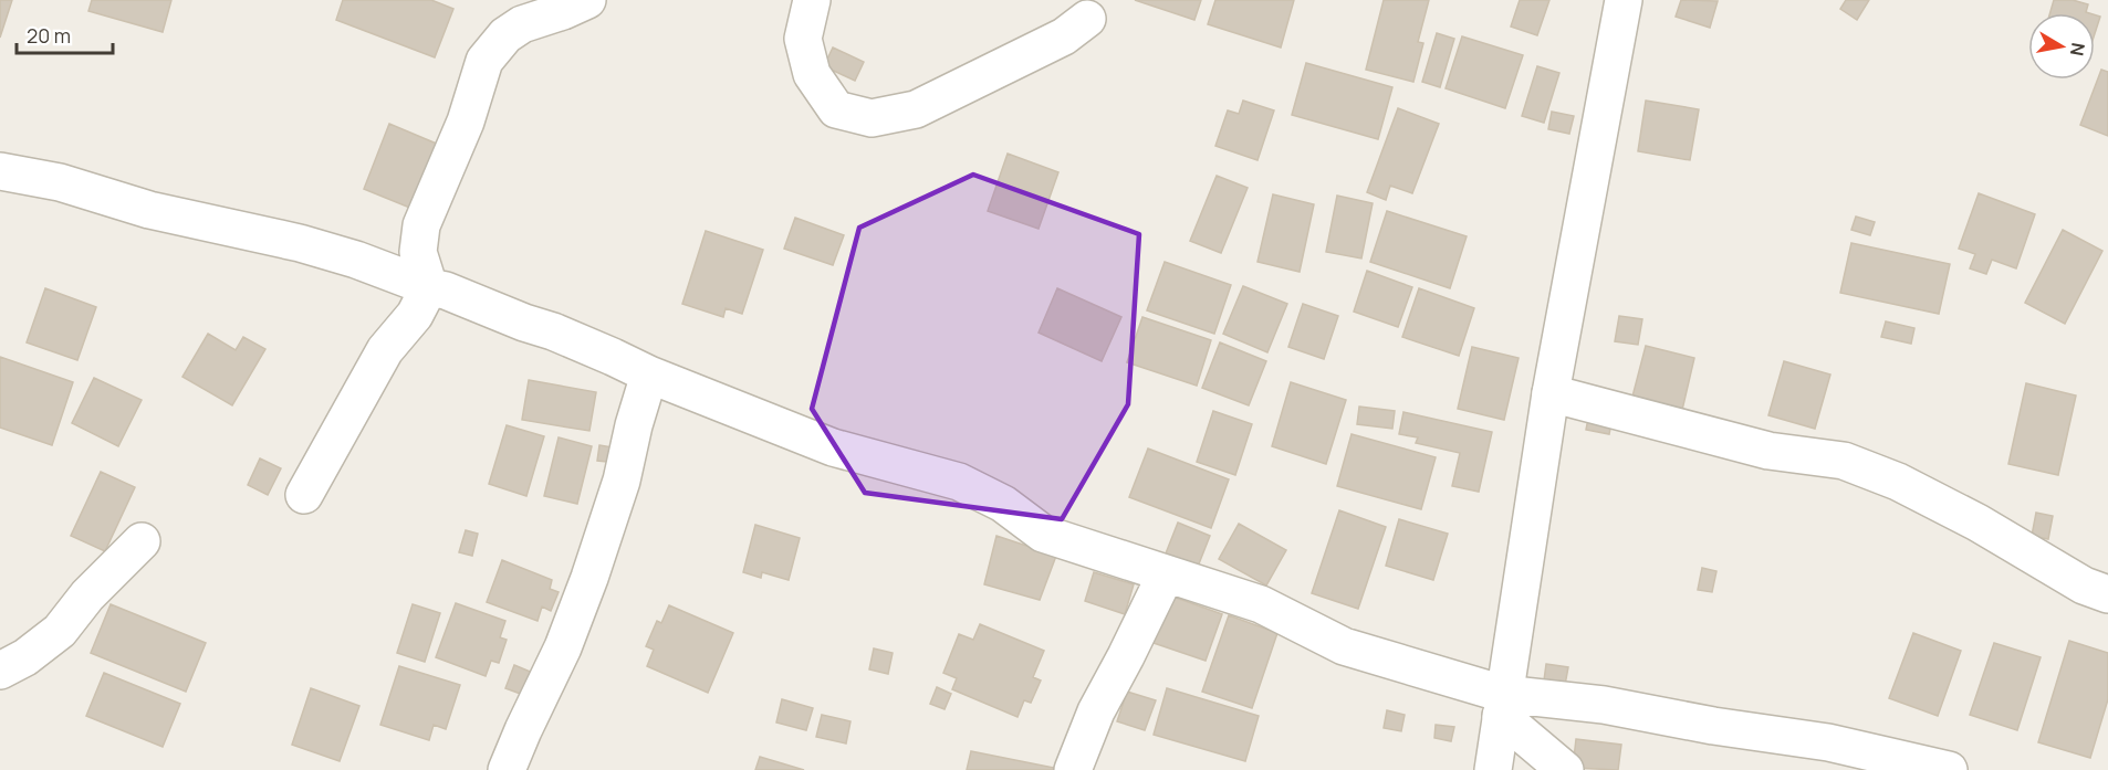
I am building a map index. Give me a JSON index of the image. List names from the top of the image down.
{
  "scale_bar": "20 m",
  "north": "right"
}
